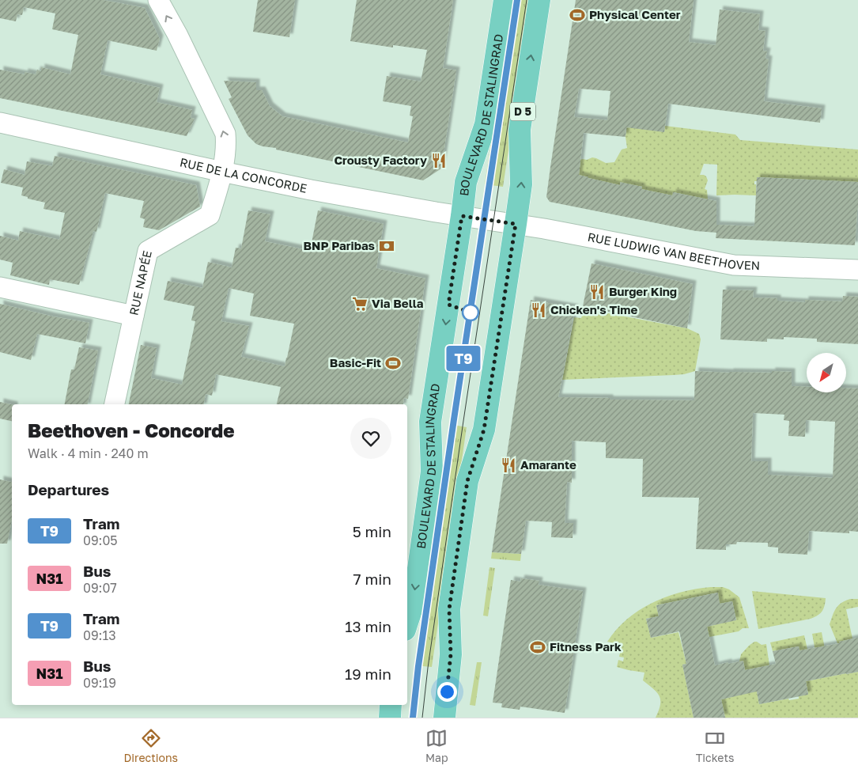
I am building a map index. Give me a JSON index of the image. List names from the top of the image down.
{
  "streets": {
    "main road": ["D 5", "BOULEVARD DE STALINGRAD"],
    "street": ["RUE DE LA CONCORDE", "RUE LUDWIG VAN BEETHOVEN", "RUE NAPÉE"]
  },
  "crossings": [
    ["D 5", "RUE LUDWIG VAN BEETHOVEN"],
    ["BOULEVARD DE STALINGRAD", "RUE DE LA CONCORDE"],
    ["RUE DE LA CONCORDE", "RUE LUDWIG VAN BEETHOVEN"],
    ["RUE DE LA CONCORDE", "RUE NAPÉE"]
  ],
  "one_way": ["RUE NAPÉE"],
  "places": {
    "sports": ["Physical Center", "Basic-Fit", "Fitness Park"],
    "restaurant": [
      "Crousty Factory",
      "Burger King",
      "Chicken's Time",
      "Amarante"
    ],
    "bank": ["BNP Paribas"],
    "supermarket": ["Via Bella"]
  },
  "lines": ["tram line T9"],
  "north": "bottom left",
  "page": {
    "on_map": "T9",
    "heading": [
      ["Beethoven - Concorde", "Walk · 4 min · 240 m"],
      "Departures"
    ],
    "list": [
      {
        "mark": "T9",
        "name": "Tram",
        "note": "09:05",
        "value": "5 min"
      },
      {
        "mark": "N31",
        "name": "Bus",
        "note": "09:07",
        "value": "7 min"
      },
      {
        "mark": "T9",
        "name": "Tram",
        "note": "09:13",
        "value": "13 min"
      },
      {
        "mark": "N31",
        "name": "Bus",
        "note": "09:19",
        "value": "19 min"
      }
    ],
    "tabs": ["Directions", "Map", "Tickets"]
  }
}
